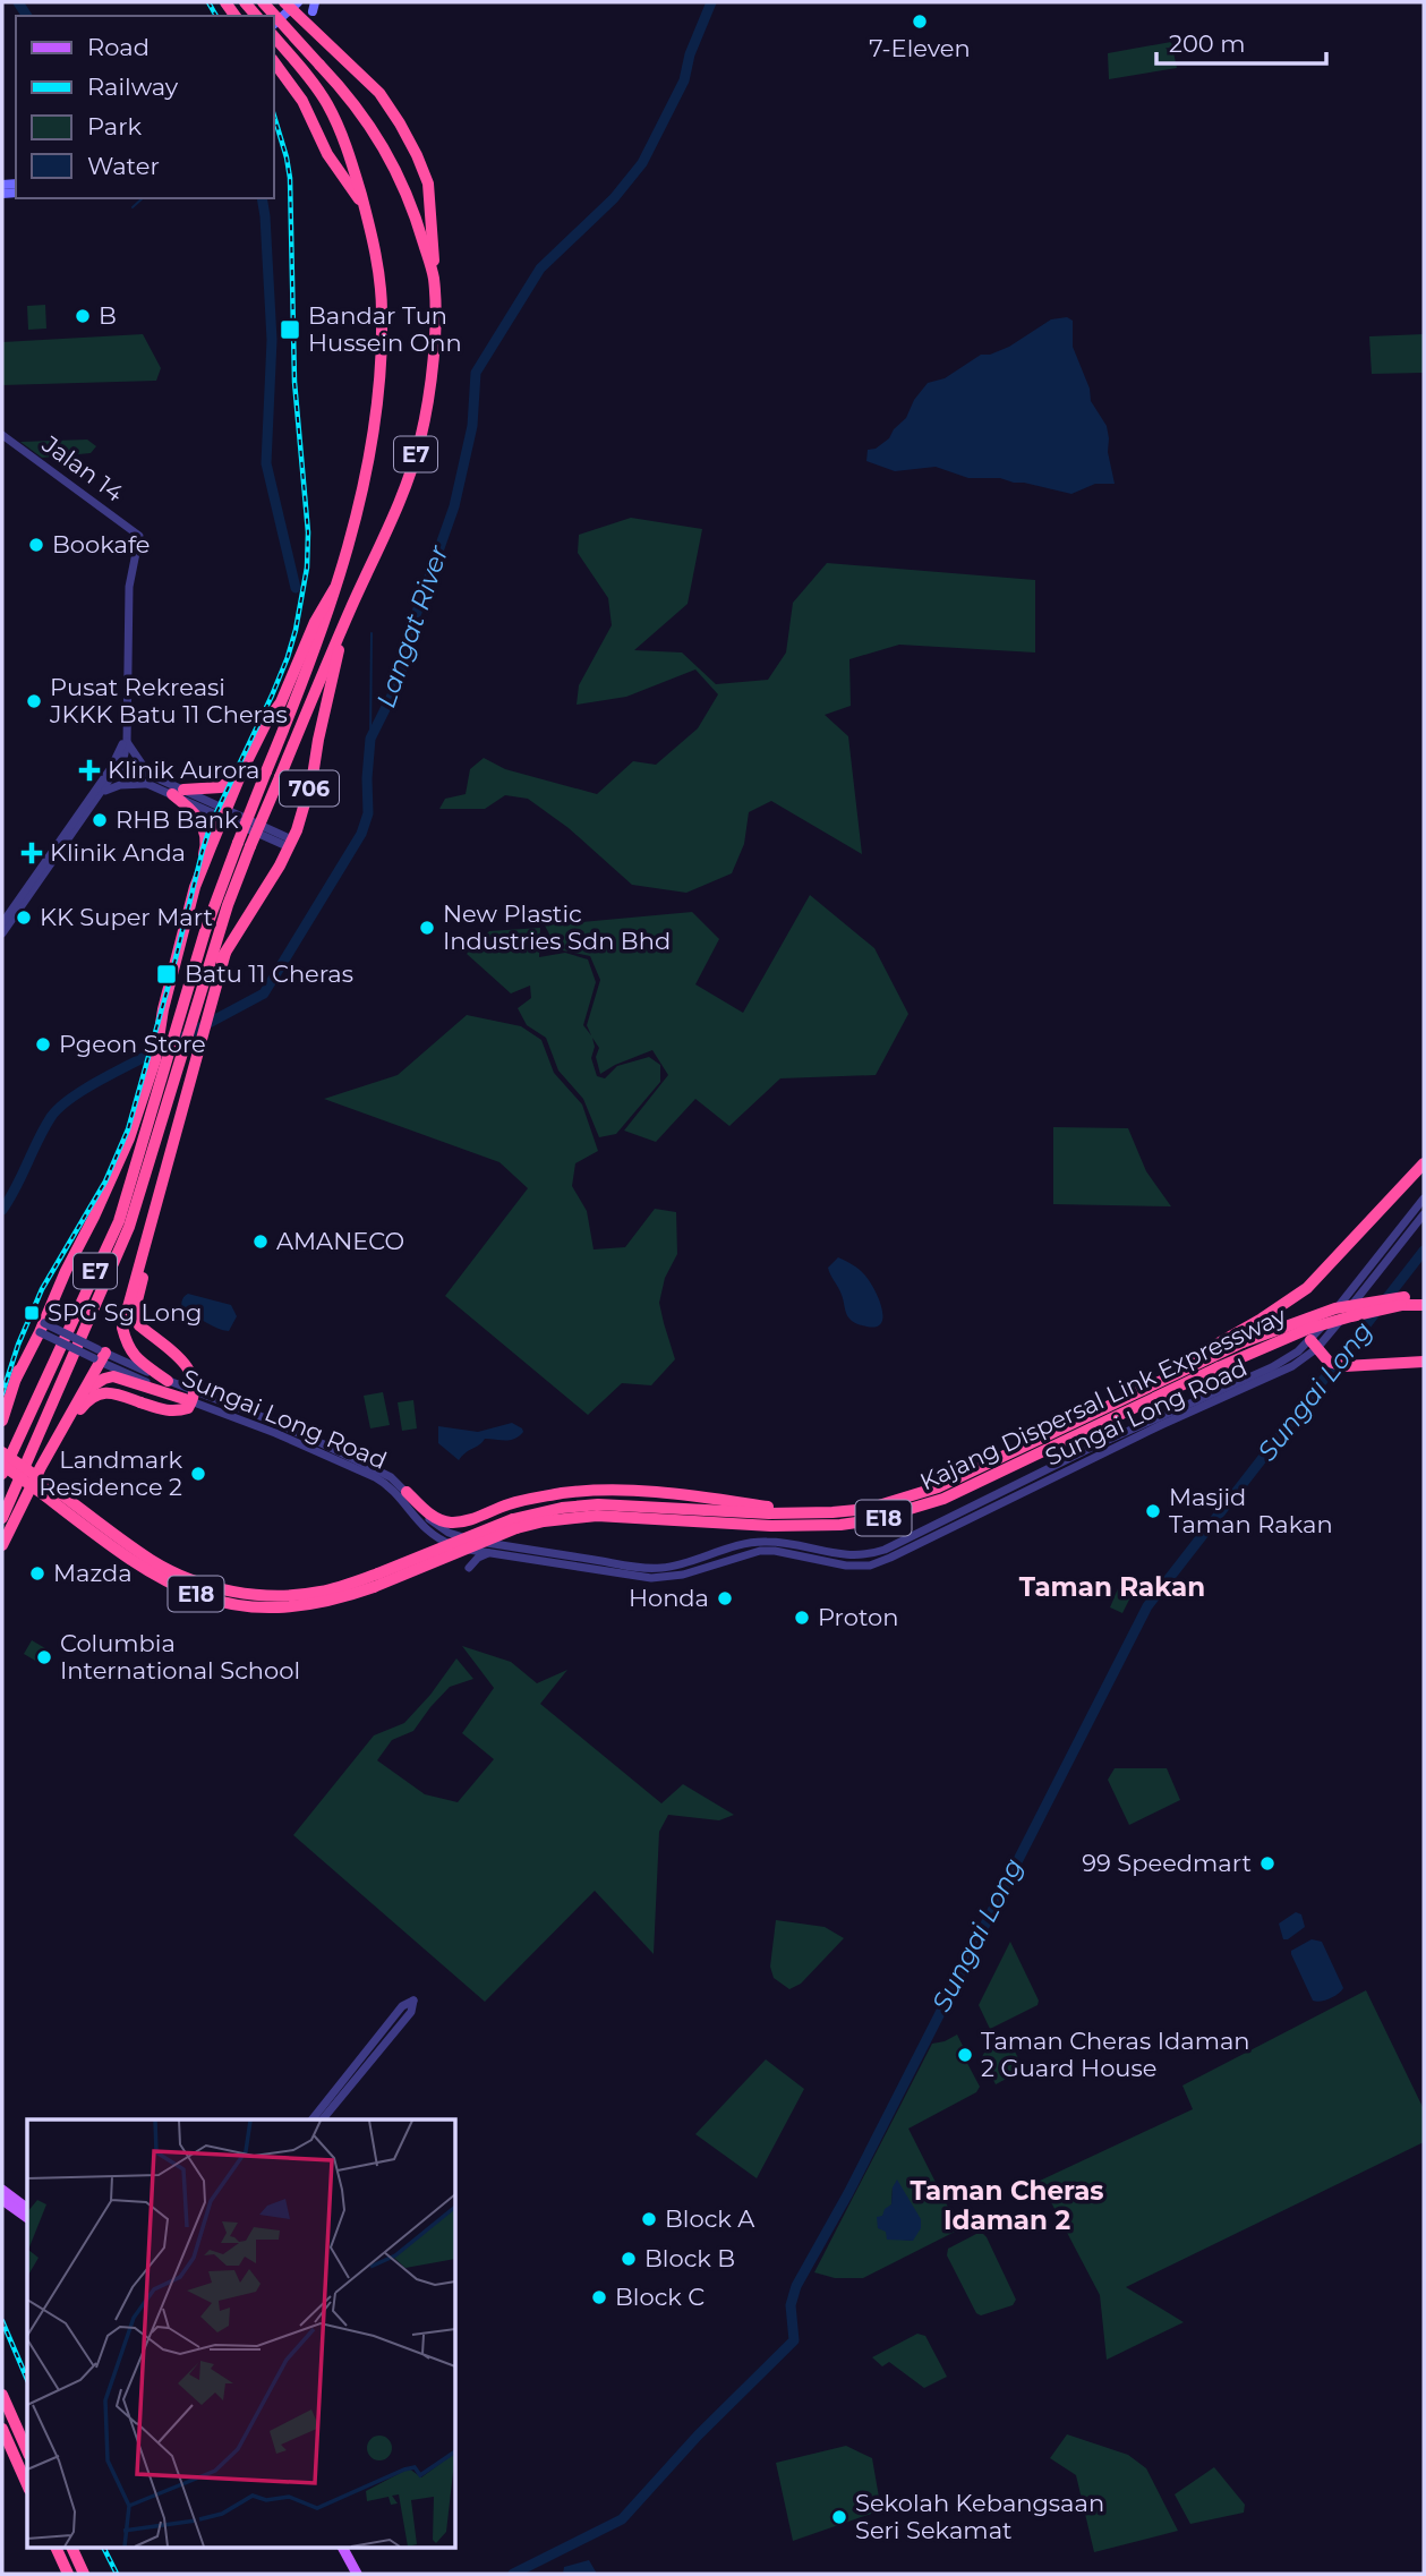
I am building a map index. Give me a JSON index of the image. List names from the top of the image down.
{
  "streets": {
    "highway": [
      "E7",
      "706",
      "Kajang Dispersal Link Expressway",
      "E18"
    ],
    "street": ["Jalan 14", "Sungai Long Road"]
  },
  "districts": ["Taman Rakan", "Taman Cheras Idaman 2"],
  "water": ["Langat River", "Sungai Long"],
  "places": {
    "other": [
      "7-Eleven",
      "B",
      "Bookafe",
      "Pusat Rekreasi JKKK Batu 11 Cheras",
      "RHB Bank",
      "KK Super Mart",
      "New Plastic Industries Sdn Bhd",
      "Pgeon Store",
      "AMANECO",
      "Landmark Residence 2",
      "Masjid Taman Rakan",
      "Mazda",
      "Honda",
      "Proton",
      "Columbia International School",
      "99 Speedmart",
      "Taman Cheras Idaman 2 Guard House",
      "Block A",
      "Block B",
      "Block C",
      "Sekolah Kebangsaan Seri Sekamat"
    ],
    "transit": ["Bandar Tun Hussein Onn", "Batu 11 Cheras", "SPG Sg Long"],
    "health": ["Klinik Aurora", "Klinik Anda"]
  },
  "legend": [
    "Road",
    "Railway",
    "Park",
    "Water"
  ],
  "scale_bar": "200 m"
}
